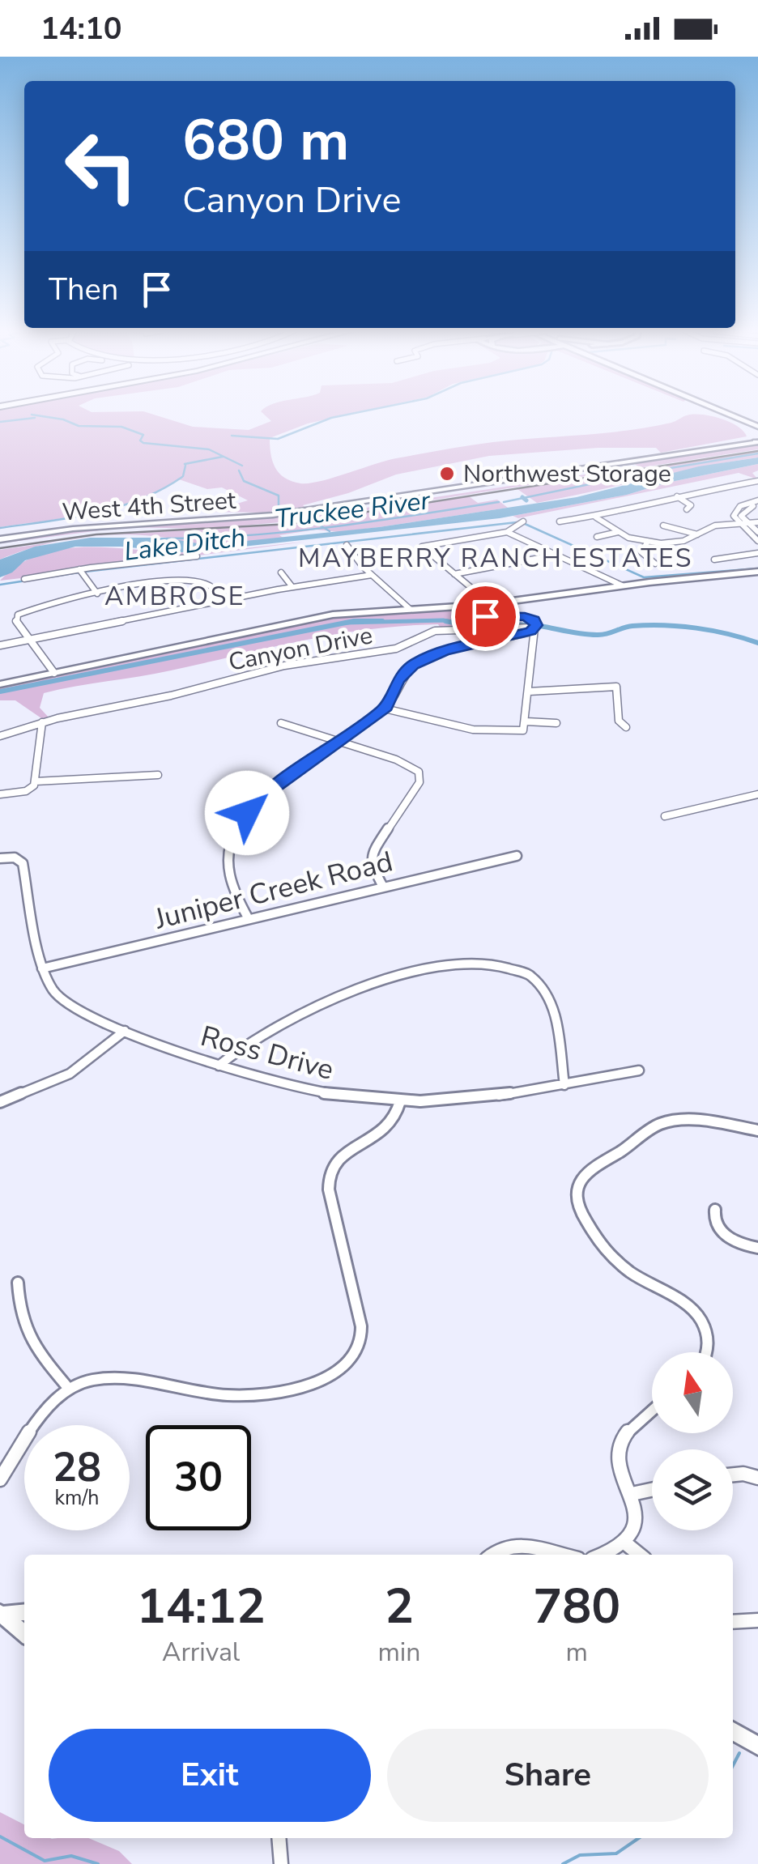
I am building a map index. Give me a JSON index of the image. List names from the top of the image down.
{
  "streets": {
    "main road": ["West 4th Street"],
    "street": ["Canyon Drive", "Juniper Creek Road", "Ross Drive"]
  },
  "crossings": [
    ["Juniper Creek Road", "Ross Drive"]
  ],
  "districts": ["MAYBERRY RANCH ESTATES", "AMBROSE"],
  "water": ["Truckee River", "Lake Ditch"],
  "places": ["Northwest Storage"],
  "north": "top",
  "page": {
    "status": "14:10",
    "turn": ["680 m", "Canyon Drive"],
    "then": "Then",
    "speed": "28 km/h",
    "limit": "30",
    "eta": [
      "14:12",
      "Arrival",
      "2",
      "min",
      "780",
      "m"
    ],
    "buttons": ["Exit", "Share"]
  }
}
